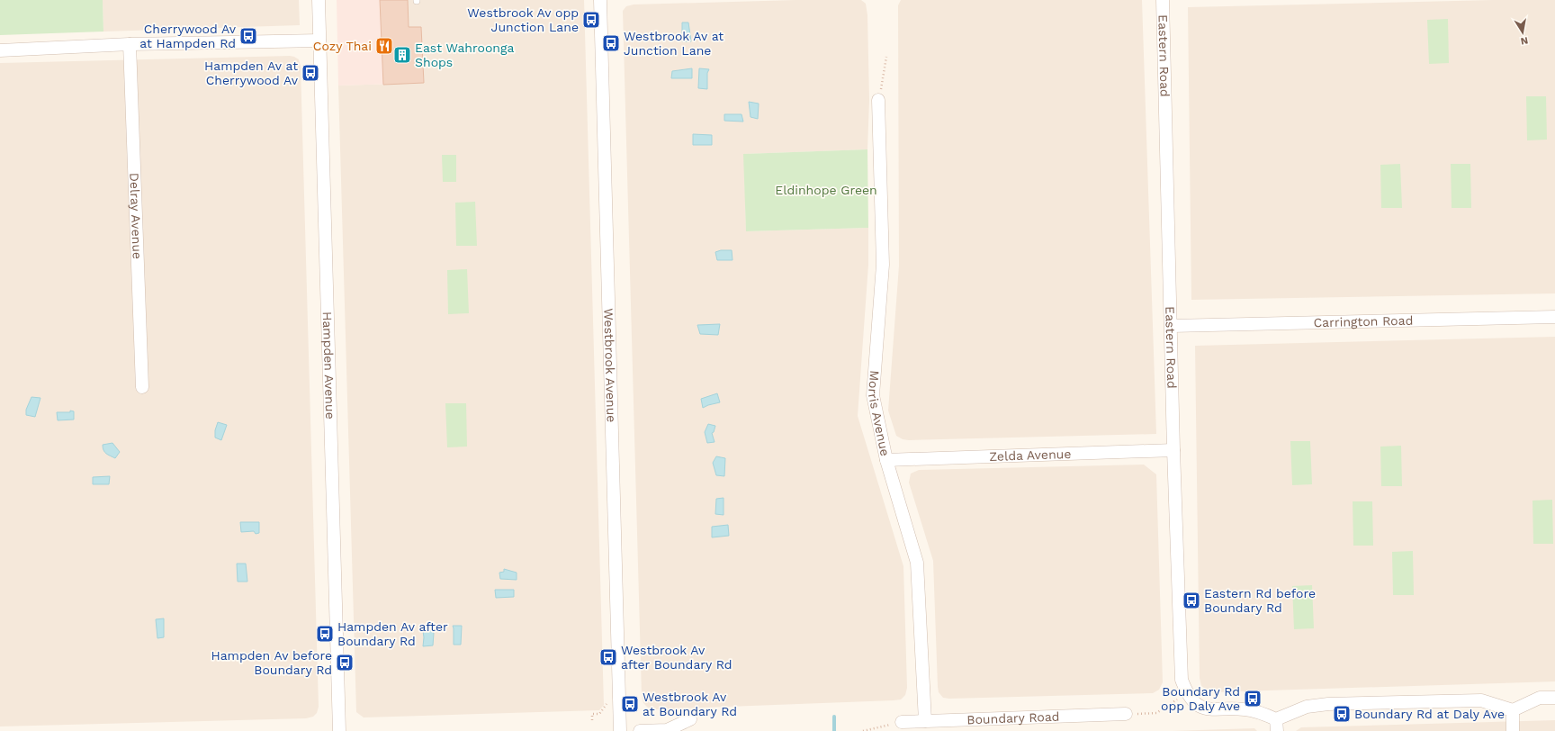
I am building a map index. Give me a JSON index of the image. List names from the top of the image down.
{
  "streets": {
    "street": [
      "Eastern Road",
      "Delray Avenue",
      "Carrington Road",
      "Hampden Avenue",
      "Westbrook Avenue",
      "Morris Avenue",
      "Zelda Avenue",
      "Boundary Road"
    ]
  },
  "crossings": [
    ["Eastern Road", "Carrington Road"],
    ["Eastern Road", "Zelda Avenue"],
    ["Morris Avenue", "Zelda Avenue"],
    ["Morris Avenue", "Boundary Road"]
  ],
  "parks": ["Eldinhope Green"],
  "places": {
    "bus stop": [
      "Westbrook Av opp Junction Lane",
      "Cherrywood Av at Hampden Rd",
      "Westbrook Av at Junction Lane",
      "Hampden Av at Cherrywood Av",
      "Eastern Rd before Boundary Rd",
      "Hampden Av after Boundary Rd",
      "Westbrook Av after Boundary Rd",
      "Hampden Av before Boundary Rd",
      "Boundary Rd opp Daly Ave",
      "Westbrook Av at Boundary Rd",
      "Boundary Rd at Daly Ave"
    ],
    "restaurant": ["Cozy Thai"],
    "building": ["East Wahroonga Shops"]
  },
  "north": "bottom"
}
